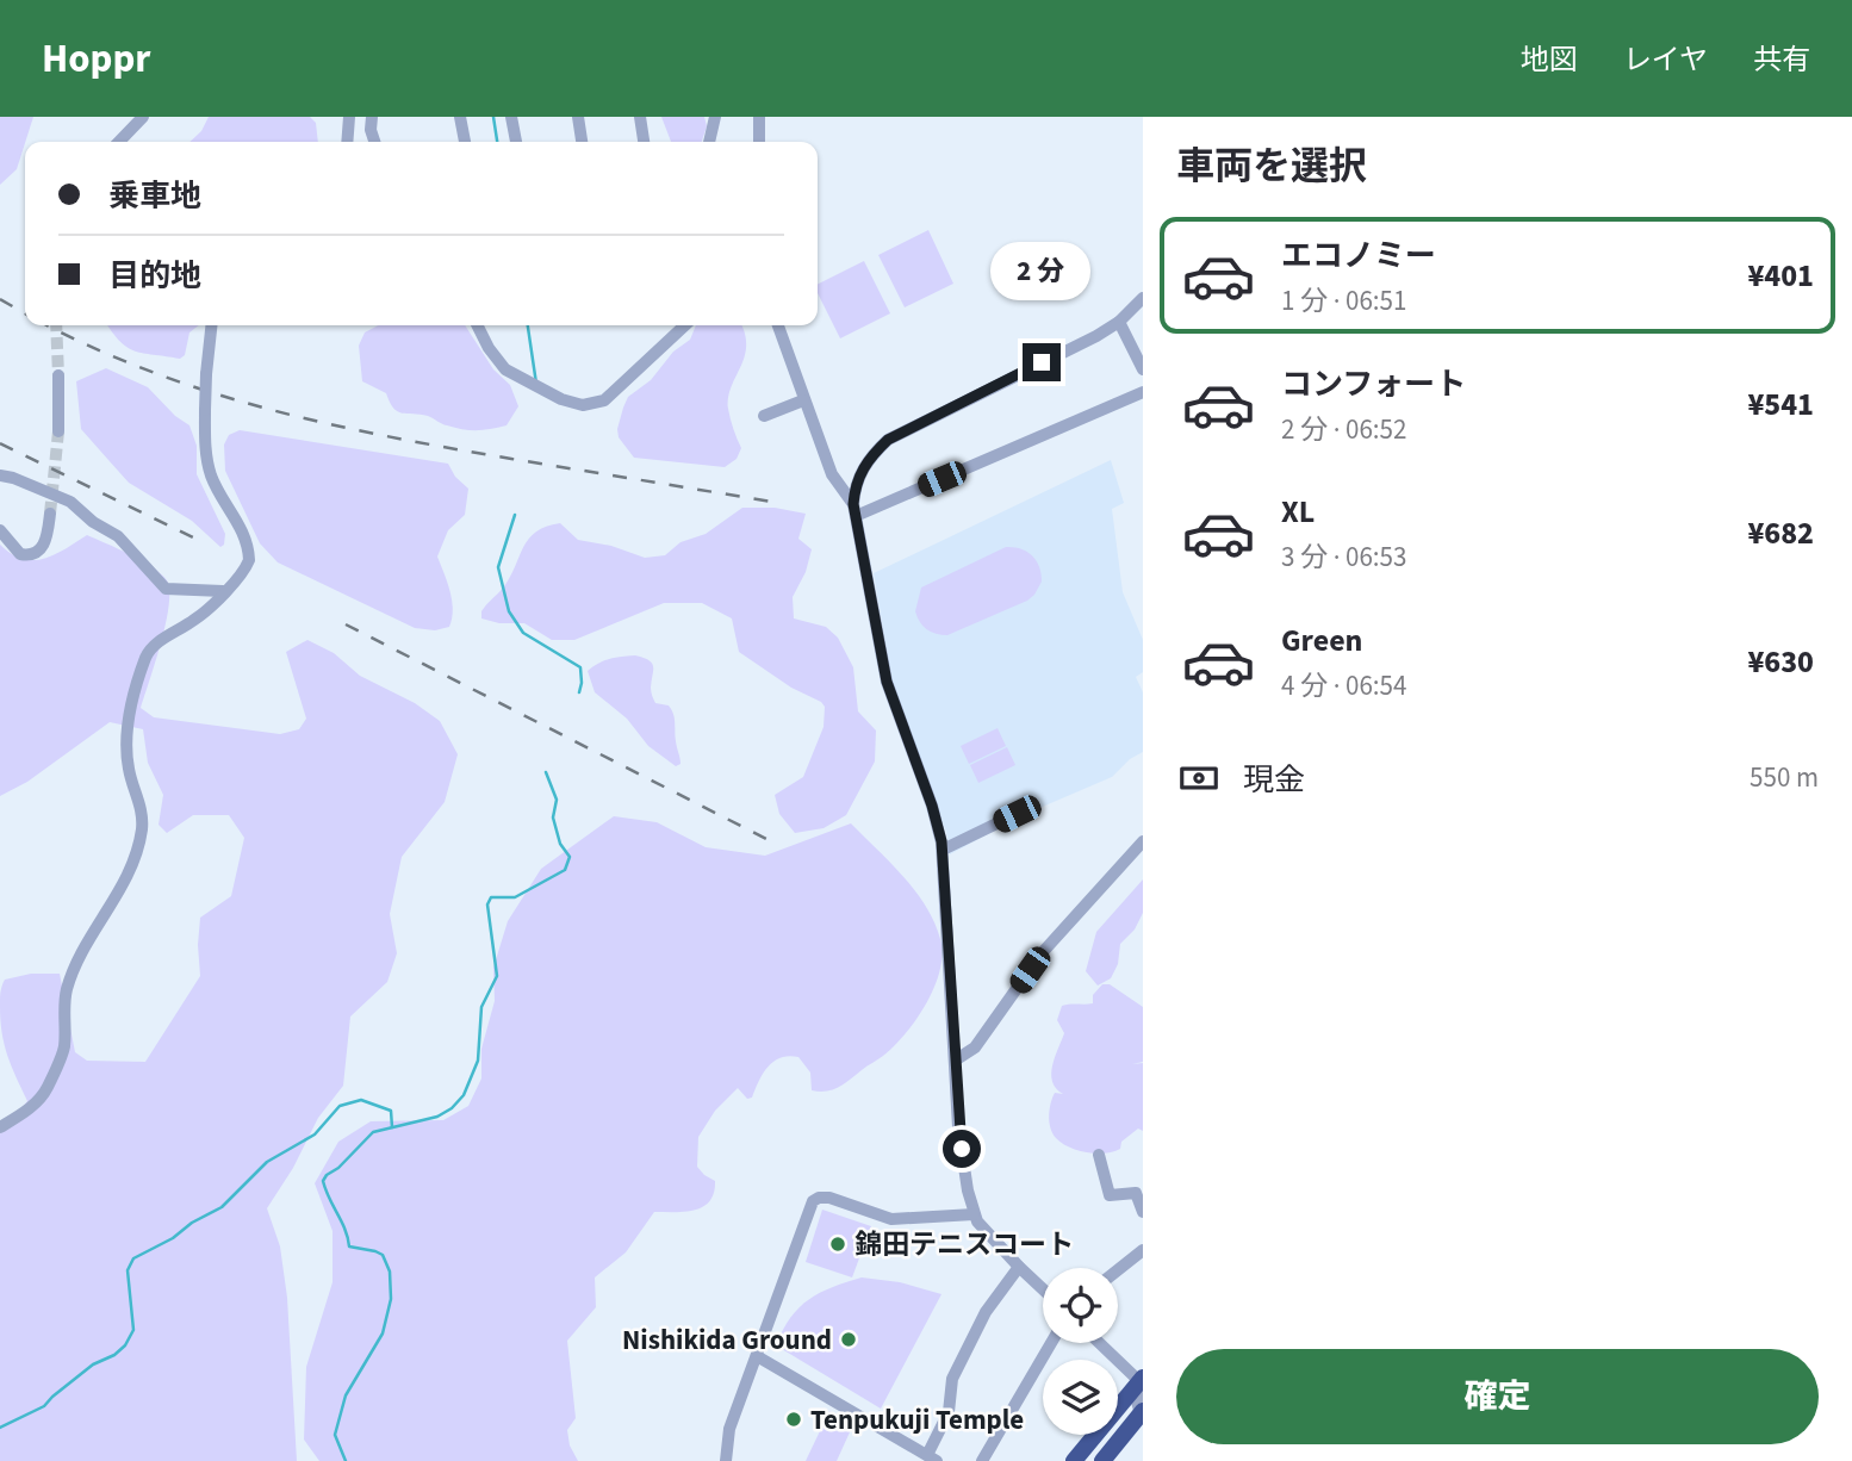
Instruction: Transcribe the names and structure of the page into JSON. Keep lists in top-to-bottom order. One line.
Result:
{"places":["錦田テニスコート","Nishikida Ground","Tenpukuji Temple"],"page":{"header":"Hoppr","nav":["地図","レイヤ","共有"],"heading":"車両を選択","banner":["乗車地","目的地"],"list":[{"name":"エコノミー","note":"1 分 · 06:51","value":"¥401"},{"name":"コンフォート","note":"2 分 · 06:52","value":"¥541"},{"name":"XL","note":"3 分 · 06:53","value":"¥682"},{"name":"Green","note":"4 分 · 06:54","value":"¥630"}],"bubble":"2 分","pay":["現金","550 m"],"buttons":"確定"}}
